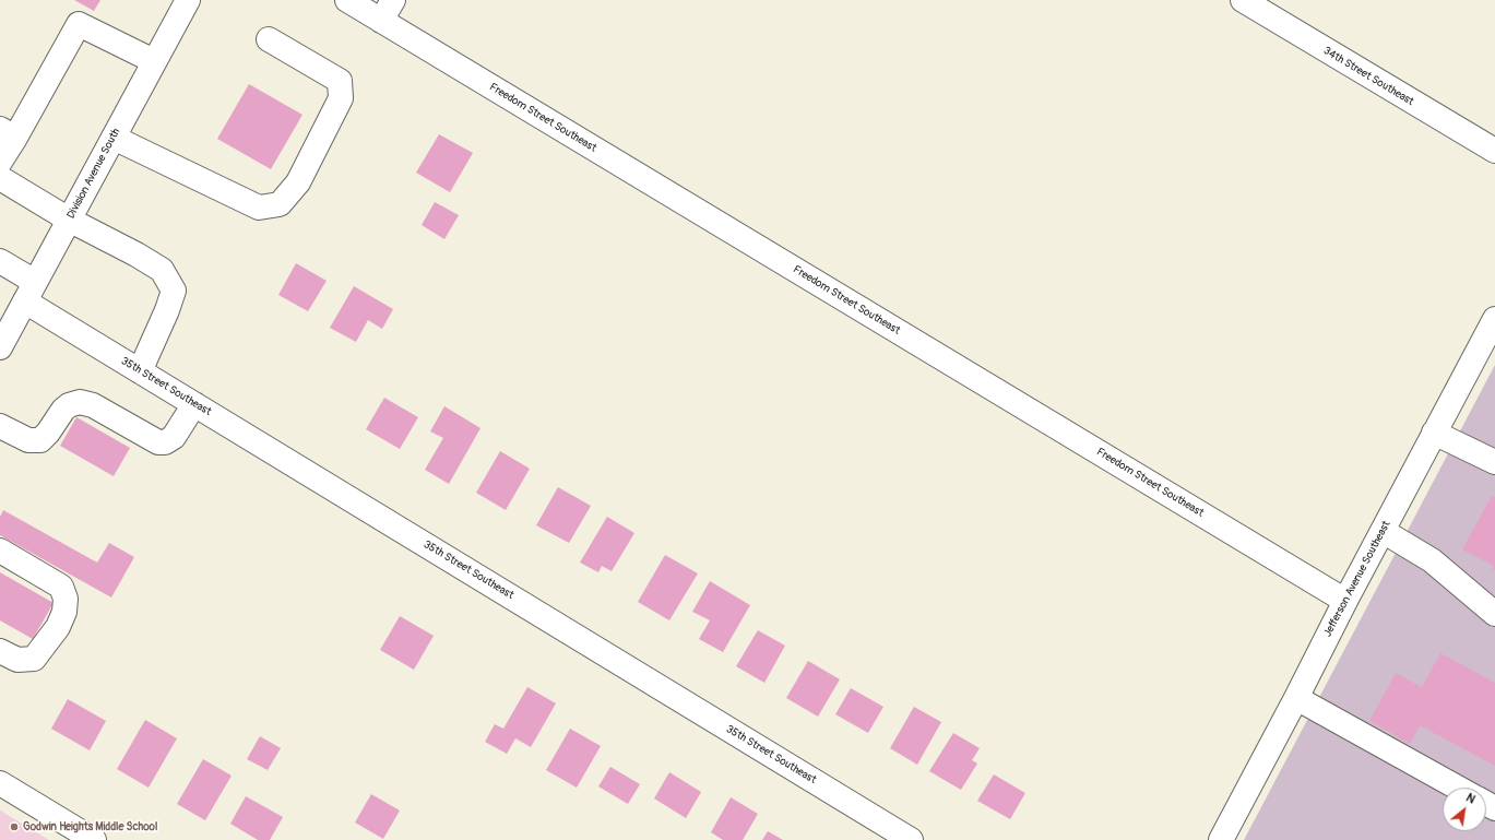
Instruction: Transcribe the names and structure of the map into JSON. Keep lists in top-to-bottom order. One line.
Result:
{"streets":{"street":["34th Street Southeast","Freedom Street Southeast","Division Avenue South","35th Street Southeast","Jefferson Avenue Southeast"]},"crossings":[["Freedom Street Southeast","Jefferson Avenue Southeast"],["Division Avenue South","35th Street Southeast"]],"places":["Godwin Heights Middle School"],"north":"top right"}
